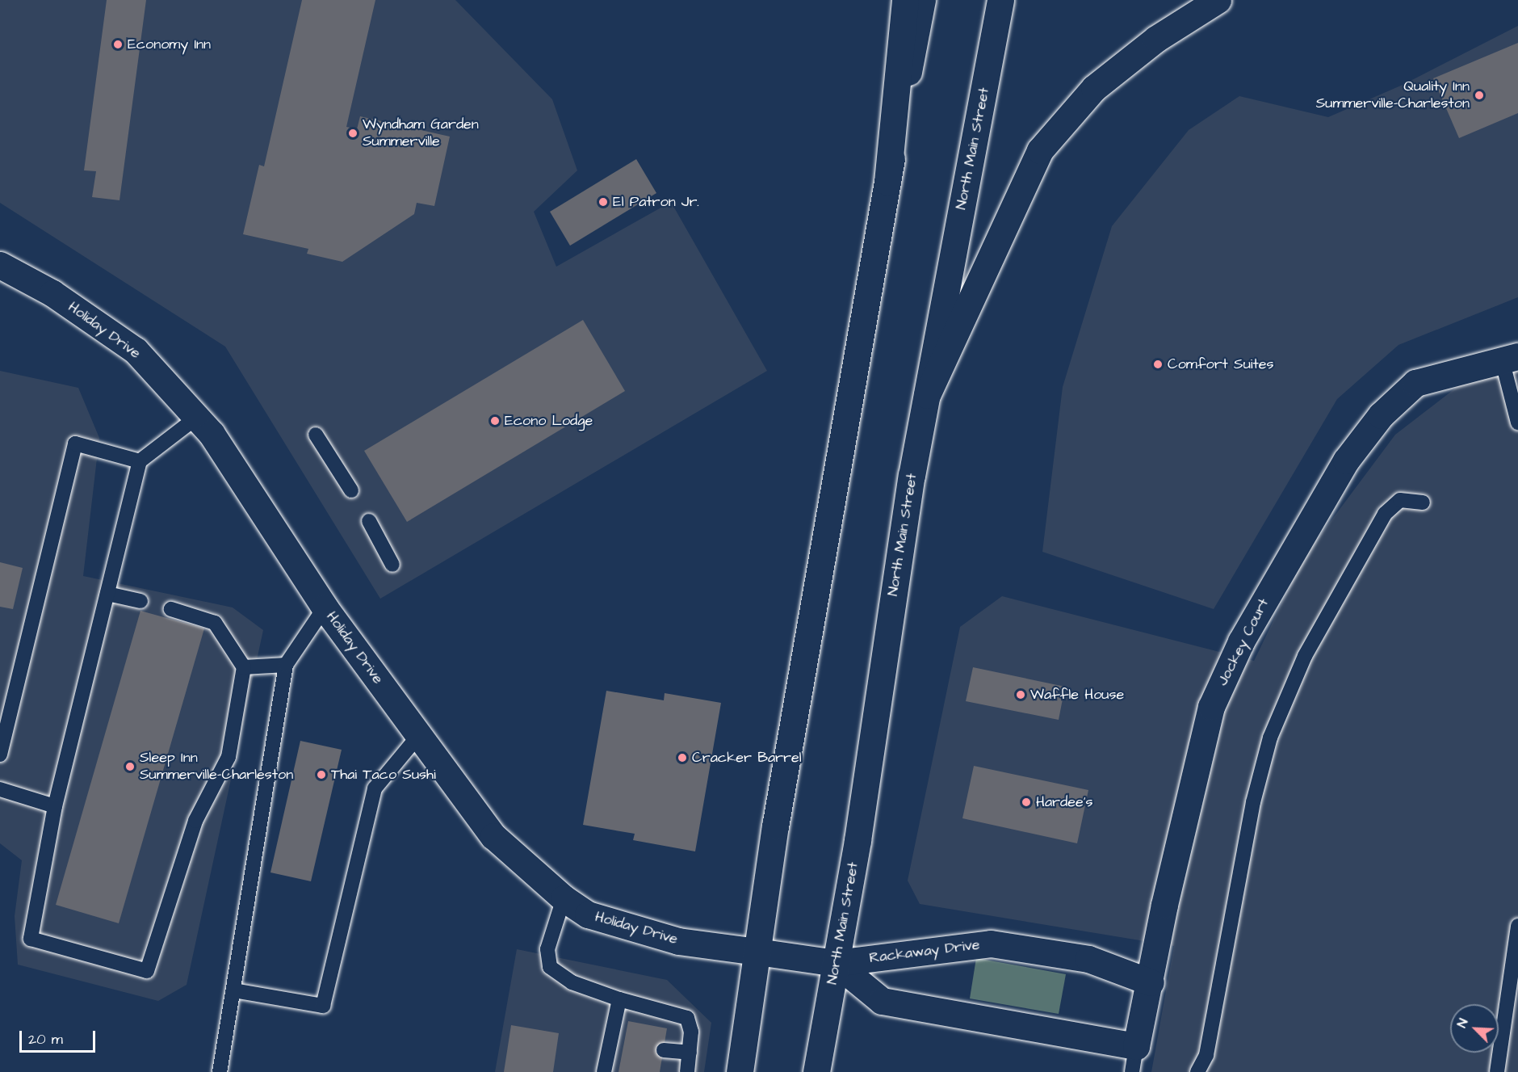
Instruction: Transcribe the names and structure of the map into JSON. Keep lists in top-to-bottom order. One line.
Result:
{"streets":{"main road":["North Main Street","Holiday Drive","Jockey Court","Rackaway Drive"]},"crossings":[["North Main Street","Holiday Drive"],["North Main Street","Rackaway Drive"],["Holiday Drive","Rackaway Drive"],["Jockey Court","Rackaway Drive"]],"places":["Economy Inn","Quality Inn Summerville-Charleston","Wyndham Garden Summerville","El Patron Jr.","Comfort Suites","Econo Lodge","Waffle House","Cracker Barrel","Sleep Inn Summerville-Charleston","Thai Taco Sushi","Hardee's"],"scale_bar":"20 m","north":"top left"}
